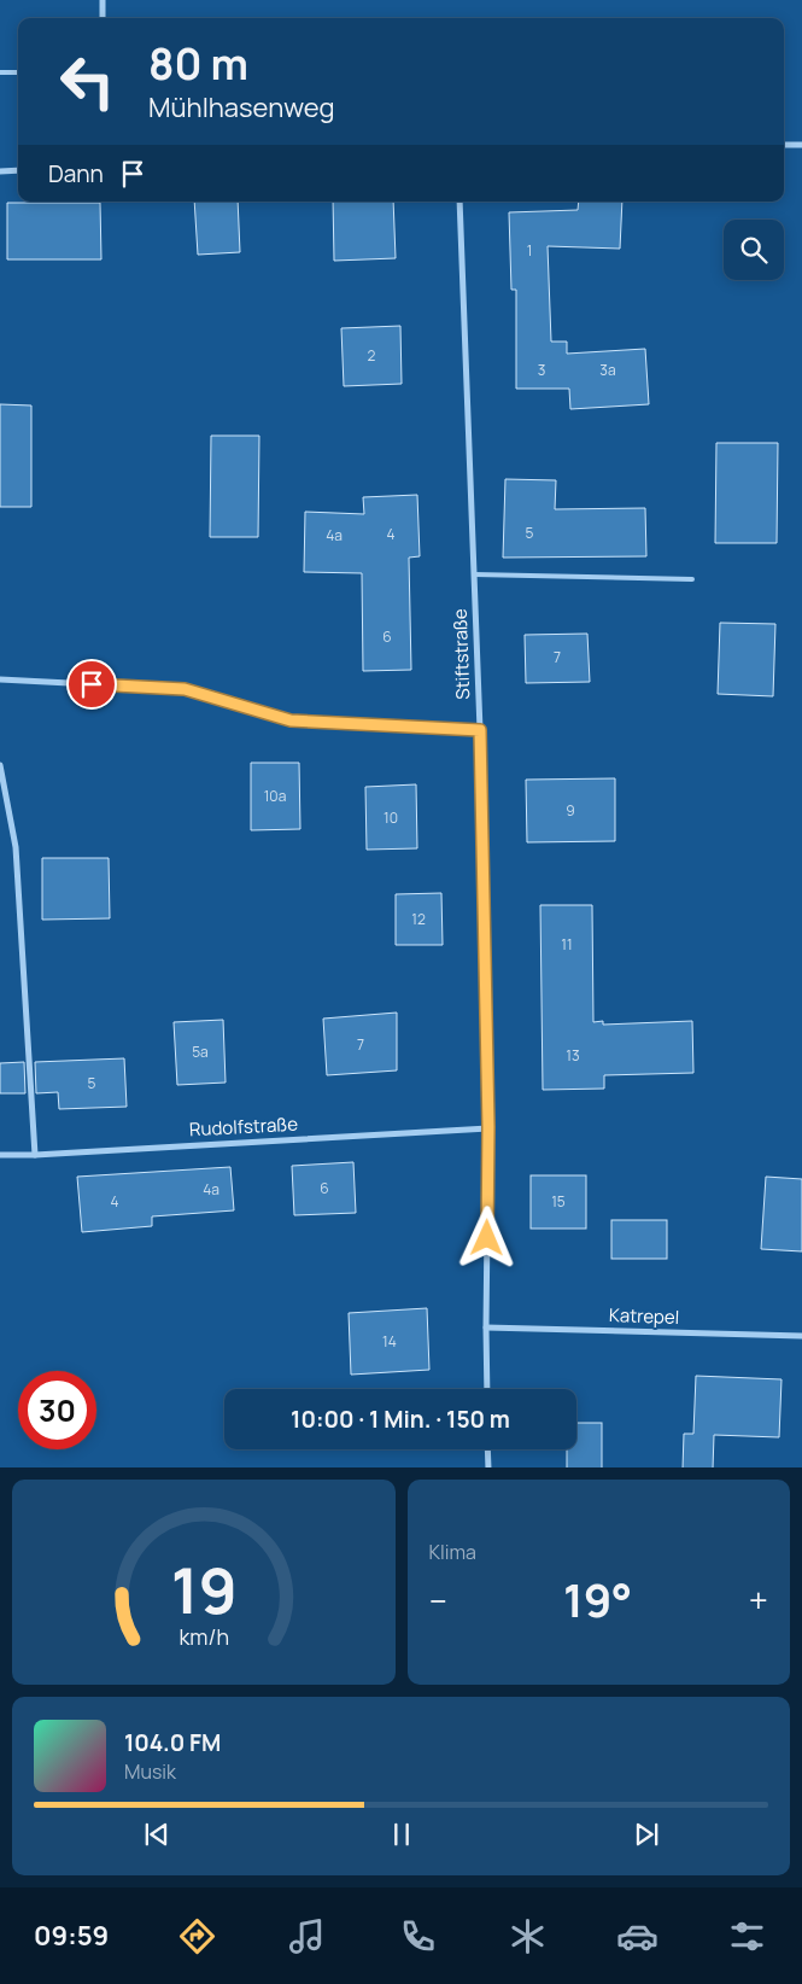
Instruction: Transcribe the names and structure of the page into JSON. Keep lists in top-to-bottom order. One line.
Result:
{"streets":{"street":["Stiftstraße","Rudolfstraße","Katrepel"]},"crossings":[["Stiftstraße","Rudolfstraße"],["Stiftstraße","Katrepel"]],"house_numbers":["1","2","3","3a","5","4","4a","6","7","10a","9","10","12","11","7","5a","13","5","6","4a","4","15","14"],"page":{"turn":["80 m","Mühlhasenweg"],"then":"Dann","limit":"30","trip":"10:00 · 1 Min. · 150 m","tile":"Klima","heat":["−","19°","+"],"song":["104.0 FM","Musik"],"tabs":"09:59","gauge":["19","km/h"]}}
